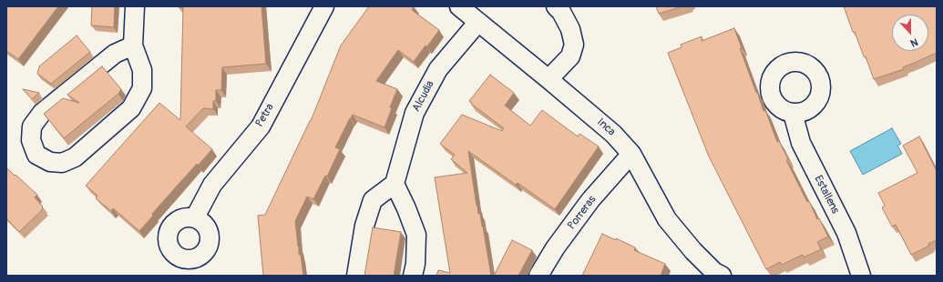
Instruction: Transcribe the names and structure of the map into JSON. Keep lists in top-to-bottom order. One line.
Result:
{"streets":{"street":["Alcudia","Petra","Inca","Estallens","Porreras"]},"crossings":[["Alcudia","Inca"],["Inca","Porreras"]],"north":"bottom"}
